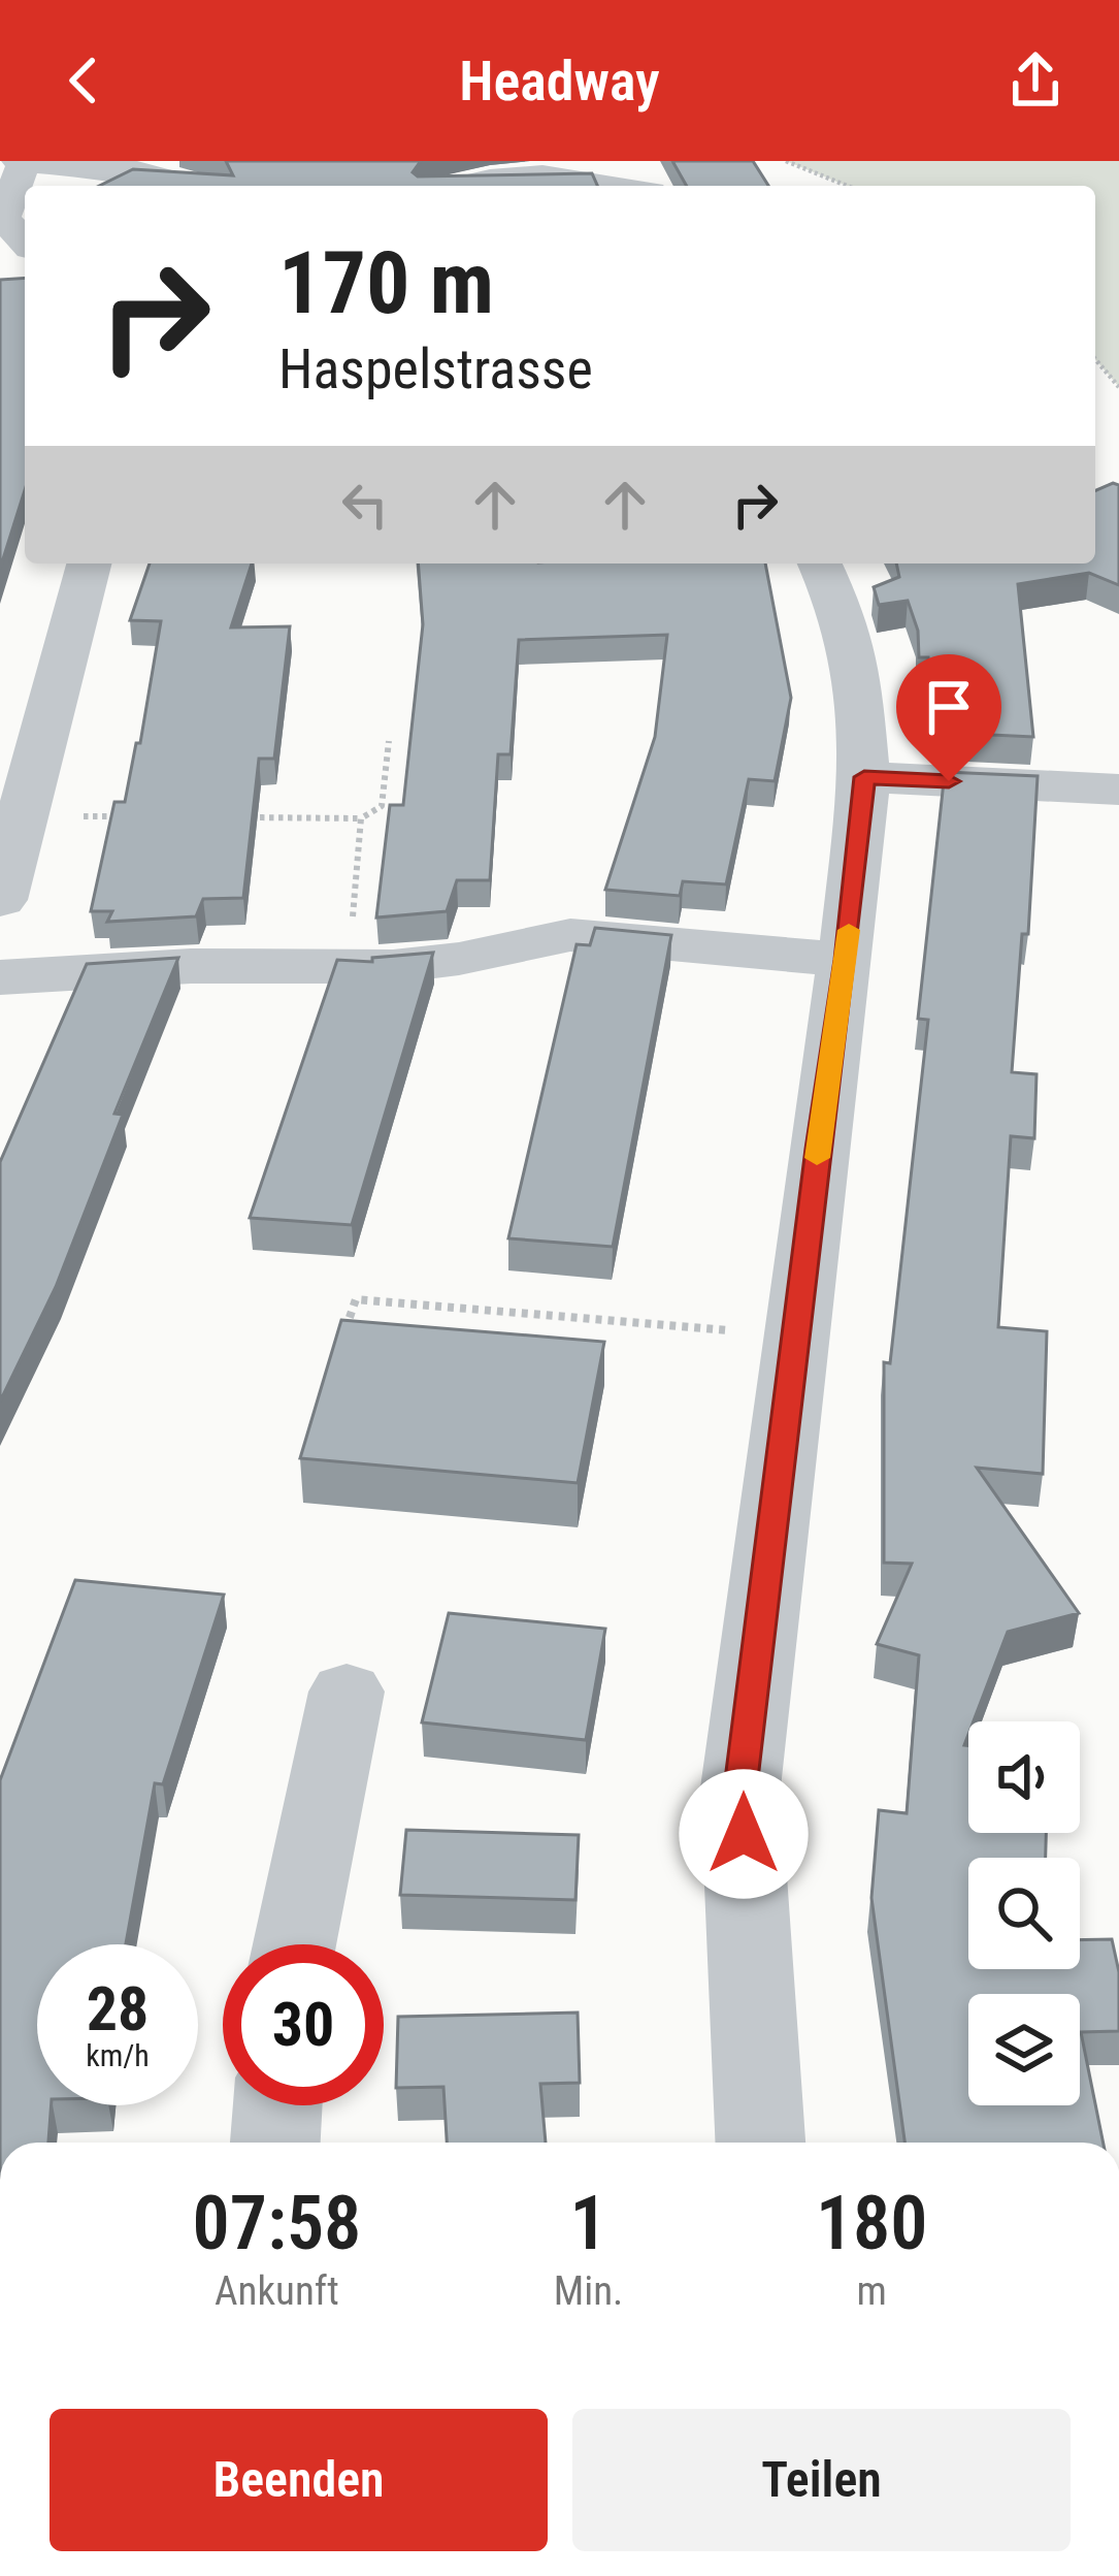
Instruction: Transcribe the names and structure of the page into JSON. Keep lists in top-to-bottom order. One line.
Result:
{"page":{"header":"Headway","turn":["170 m","Haspelstrasse"],"speed":"28 km/h","limit":"30","eta":["07:58","Ankunft","1","Min.","180","m"],"buttons":["Beenden","Teilen"]}}
